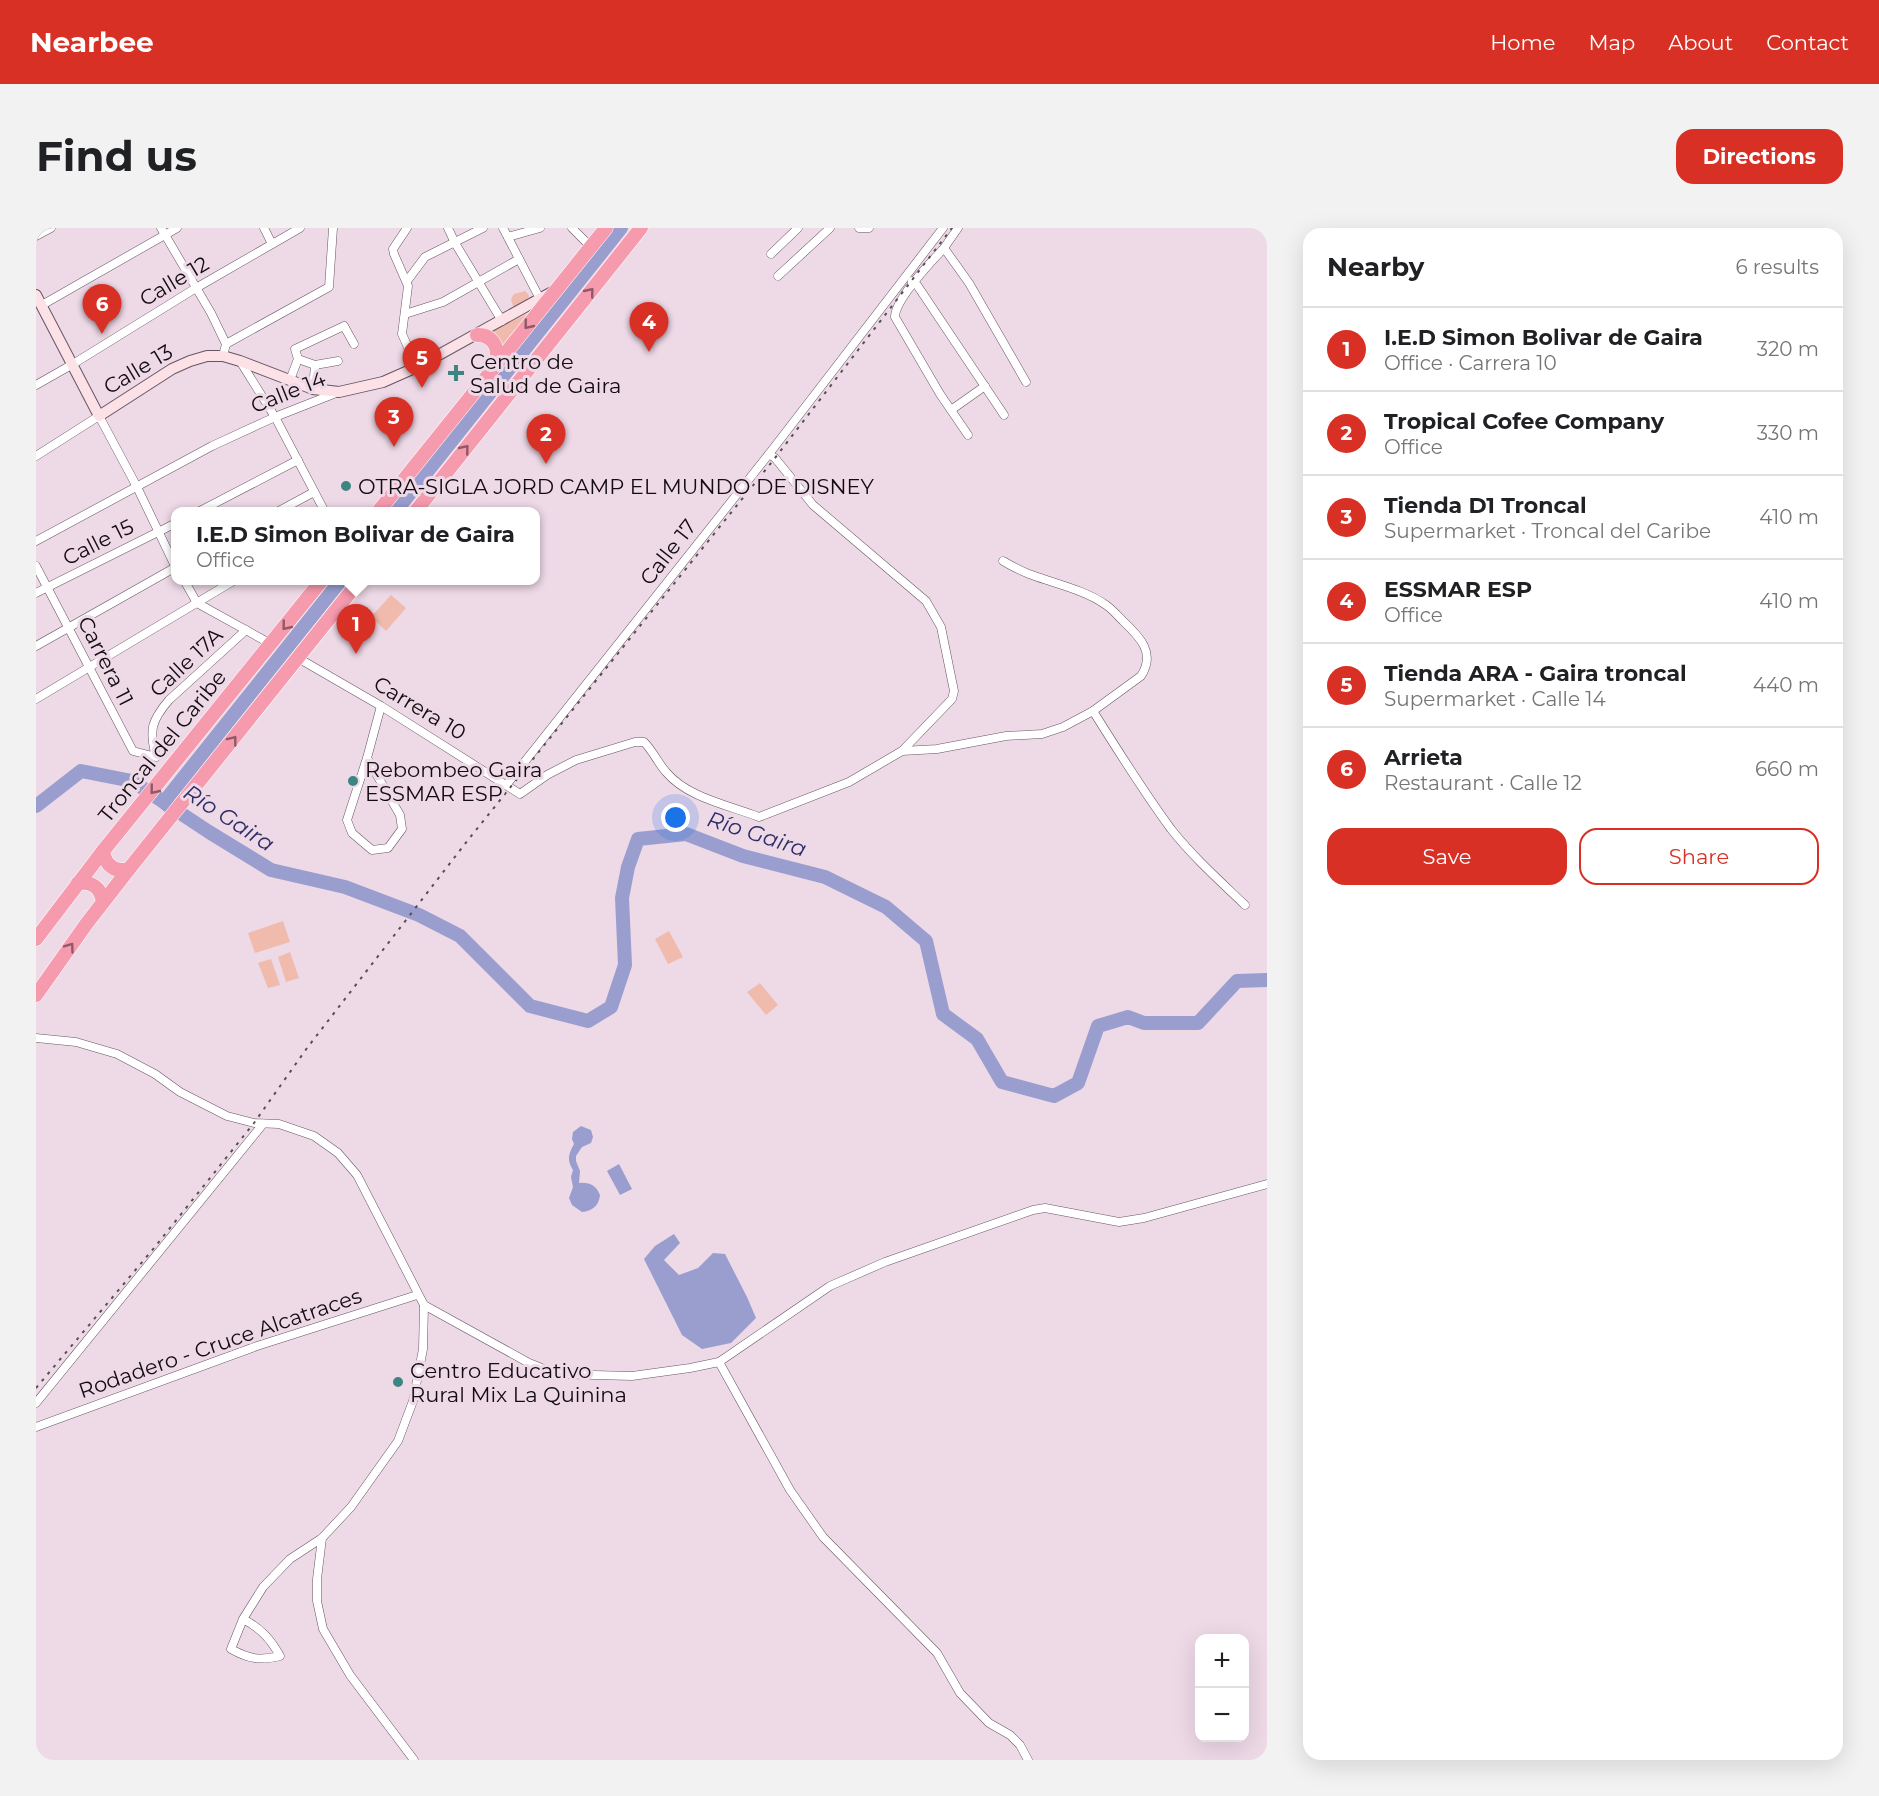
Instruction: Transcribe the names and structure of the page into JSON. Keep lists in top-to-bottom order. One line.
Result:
{"streets":{"highway":["Troncal del Caribe"],"main road":["Calle 13","Calle 14"],"street":["Calle 12","Calle 15","Calle 17","Carrera 11","Calle 17A","Carrera 10","Rodadero - Cruce Alcatraces"]},"crossings":[["Calle 13","Calle 14"],["Calle 15","Carrera 11"],["Calle 17","Carrera 10"],["Carrera 11","Calle 17A"]],"water":["Río Gaira"],"places":{"health":["Centro de Salud de Gaira"],"other":["OTRA-SIGLA JORD CAMP EL MUNDO DE DISNEY","Rebombeo Gaira ESSMAR ESP","Centro Educativo Rural Mix La Quinina"]},"page":{"header":"Nearbee","nav":["Home","Map","About","Contact"],"buttons":["Directions",["Save","Share"]],"title":"Find us","heading":["Nearby","6 results"],"pins":["6","4","5","3","2","1"],"list":[{"mark":"1","name":"I.E.D Simon Bolivar de Gaira","note":"Office · Carrera 10","value":"320 m"},{"mark":"2","name":"Tropical Cofee Company","note":"Office","value":"330 m"},{"mark":"3","name":"Tienda D1 Troncal","note":"Supermarket · Troncal del Caribe","value":"410 m"},{"mark":"4","name":"ESSMAR ESP","note":"Office","value":"410 m"},{"mark":"5","name":"Tienda ARA - Gaira troncal","note":"Supermarket · Calle 14","value":"440 m"},{"mark":"6","name":"Arrieta","note":"Restaurant · Calle 12","value":"660 m"}],"popup":["I.E.D Simon Bolivar de Gaira","Office"],"map_buttons":["+","−"]}}
